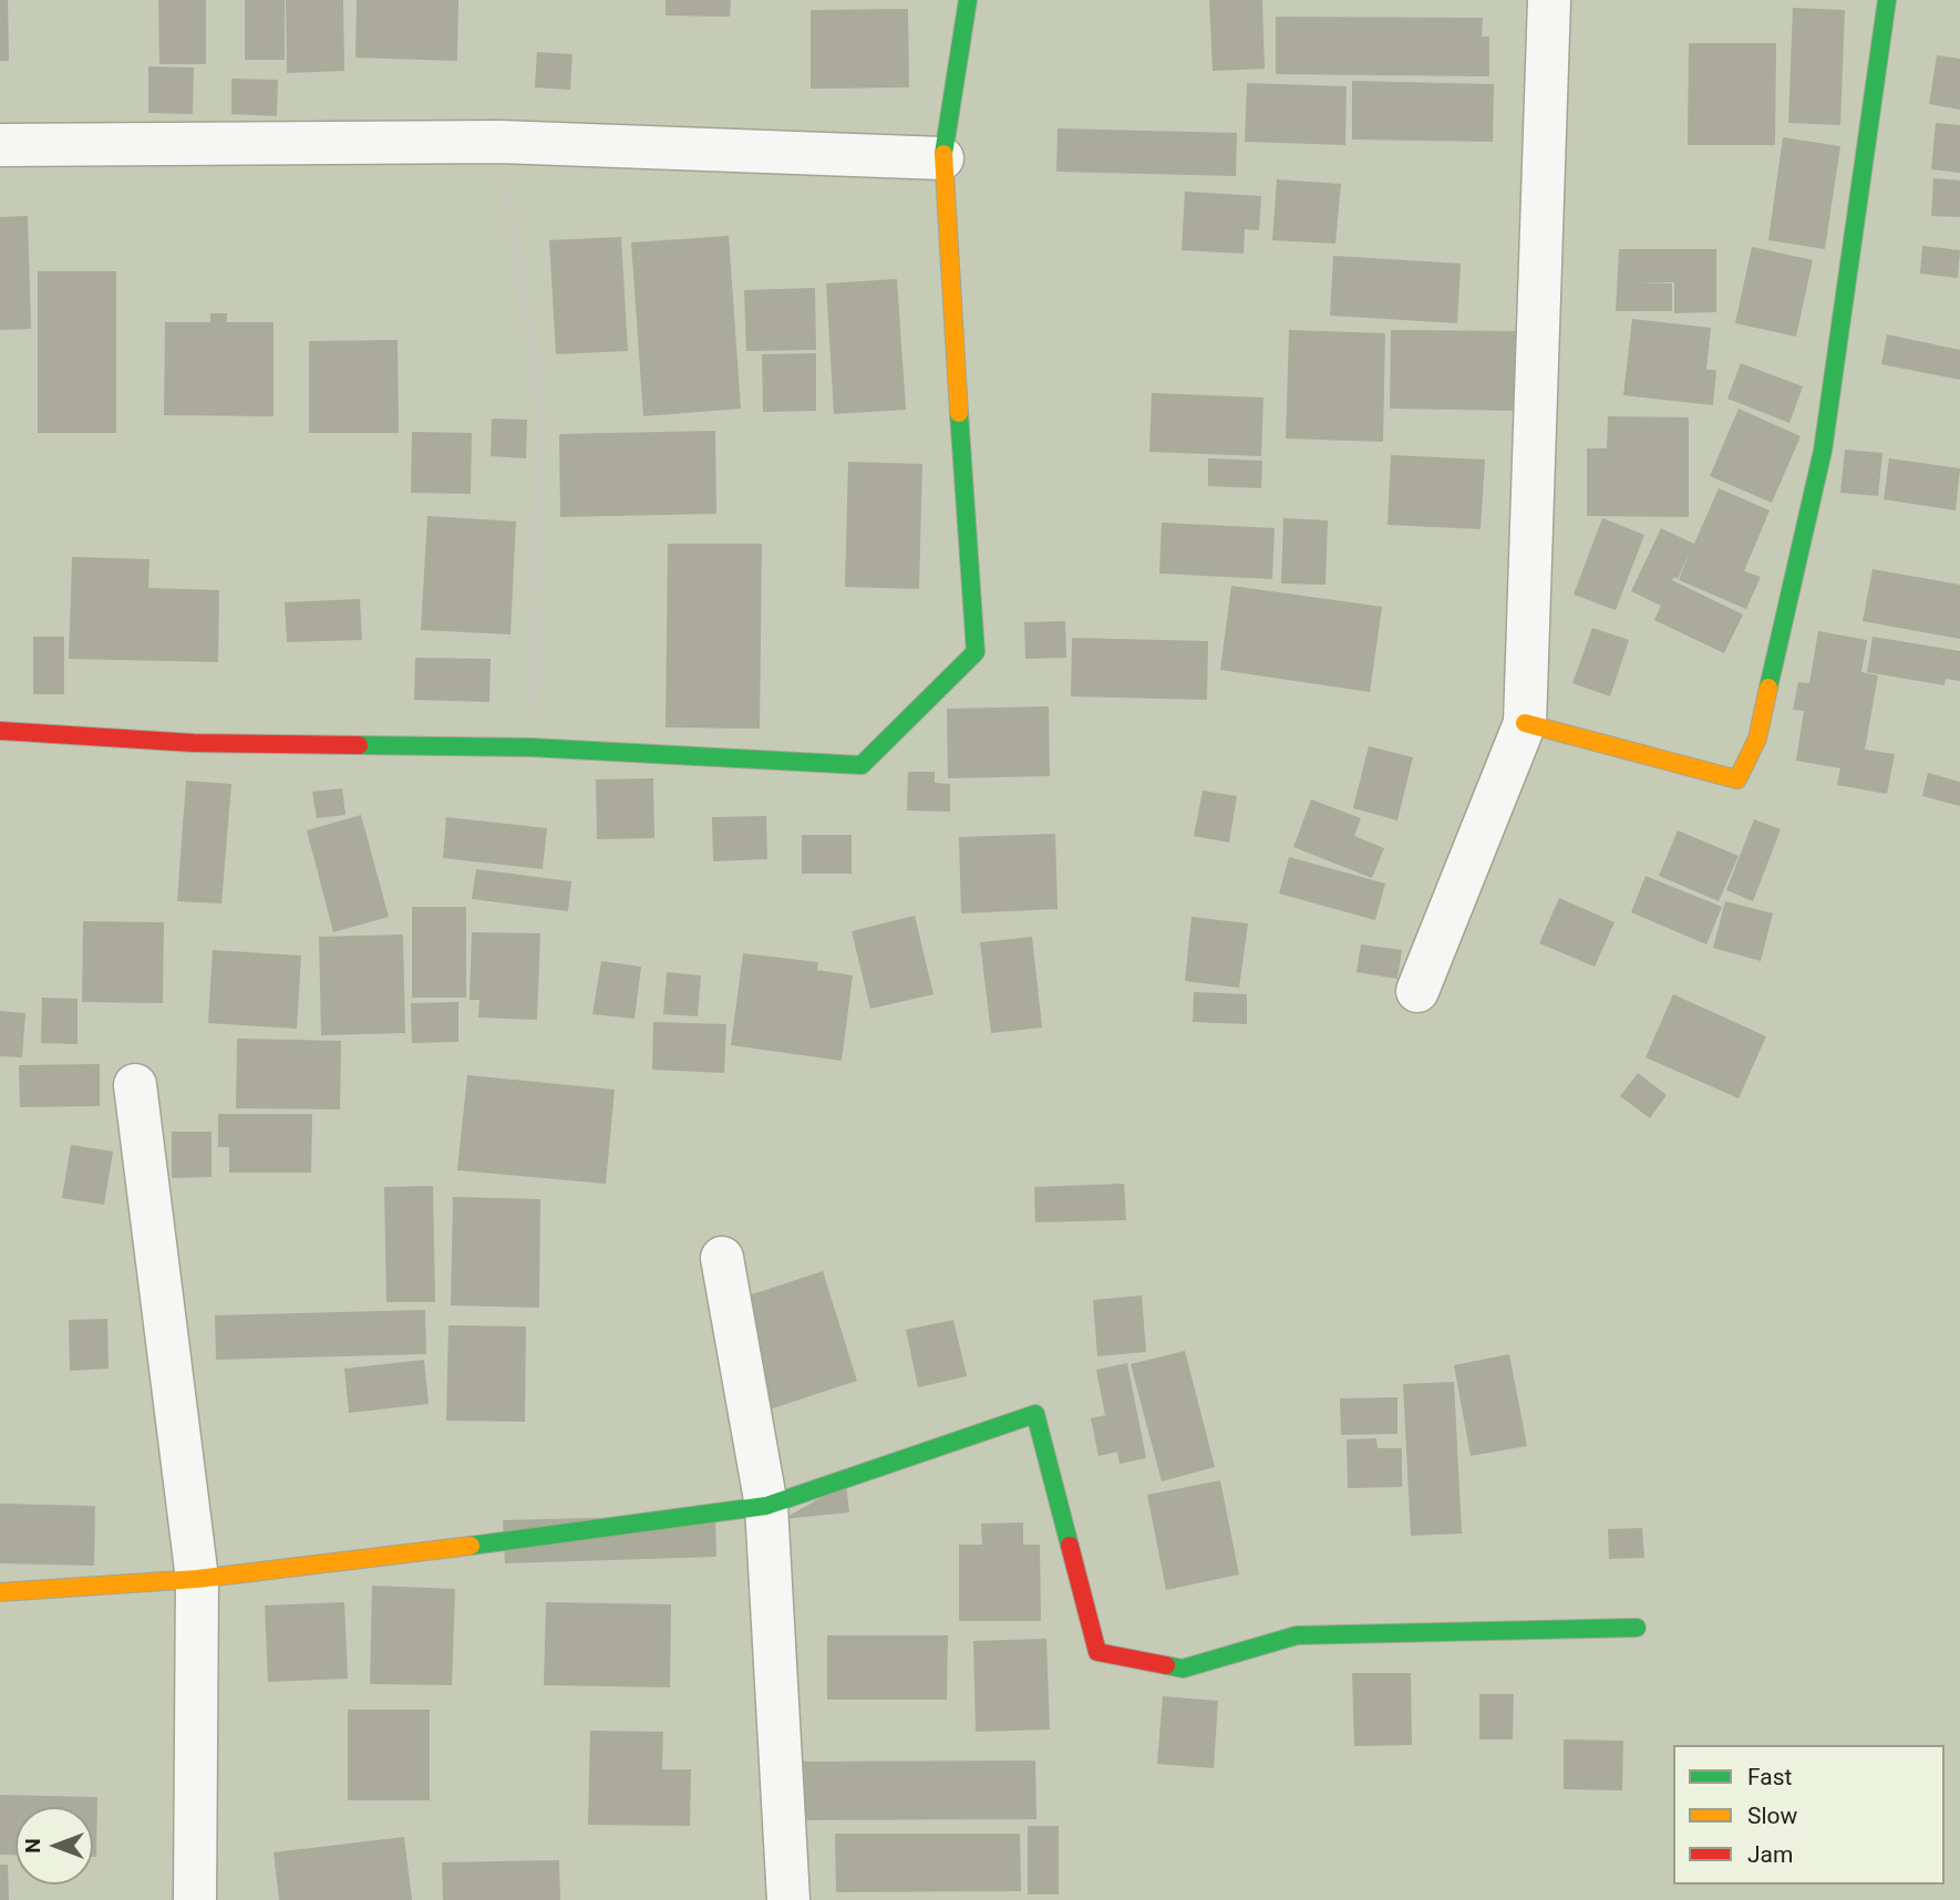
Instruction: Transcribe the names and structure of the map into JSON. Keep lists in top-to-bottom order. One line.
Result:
{"legend":["Fast","Slow","Jam"],"north":"left"}
